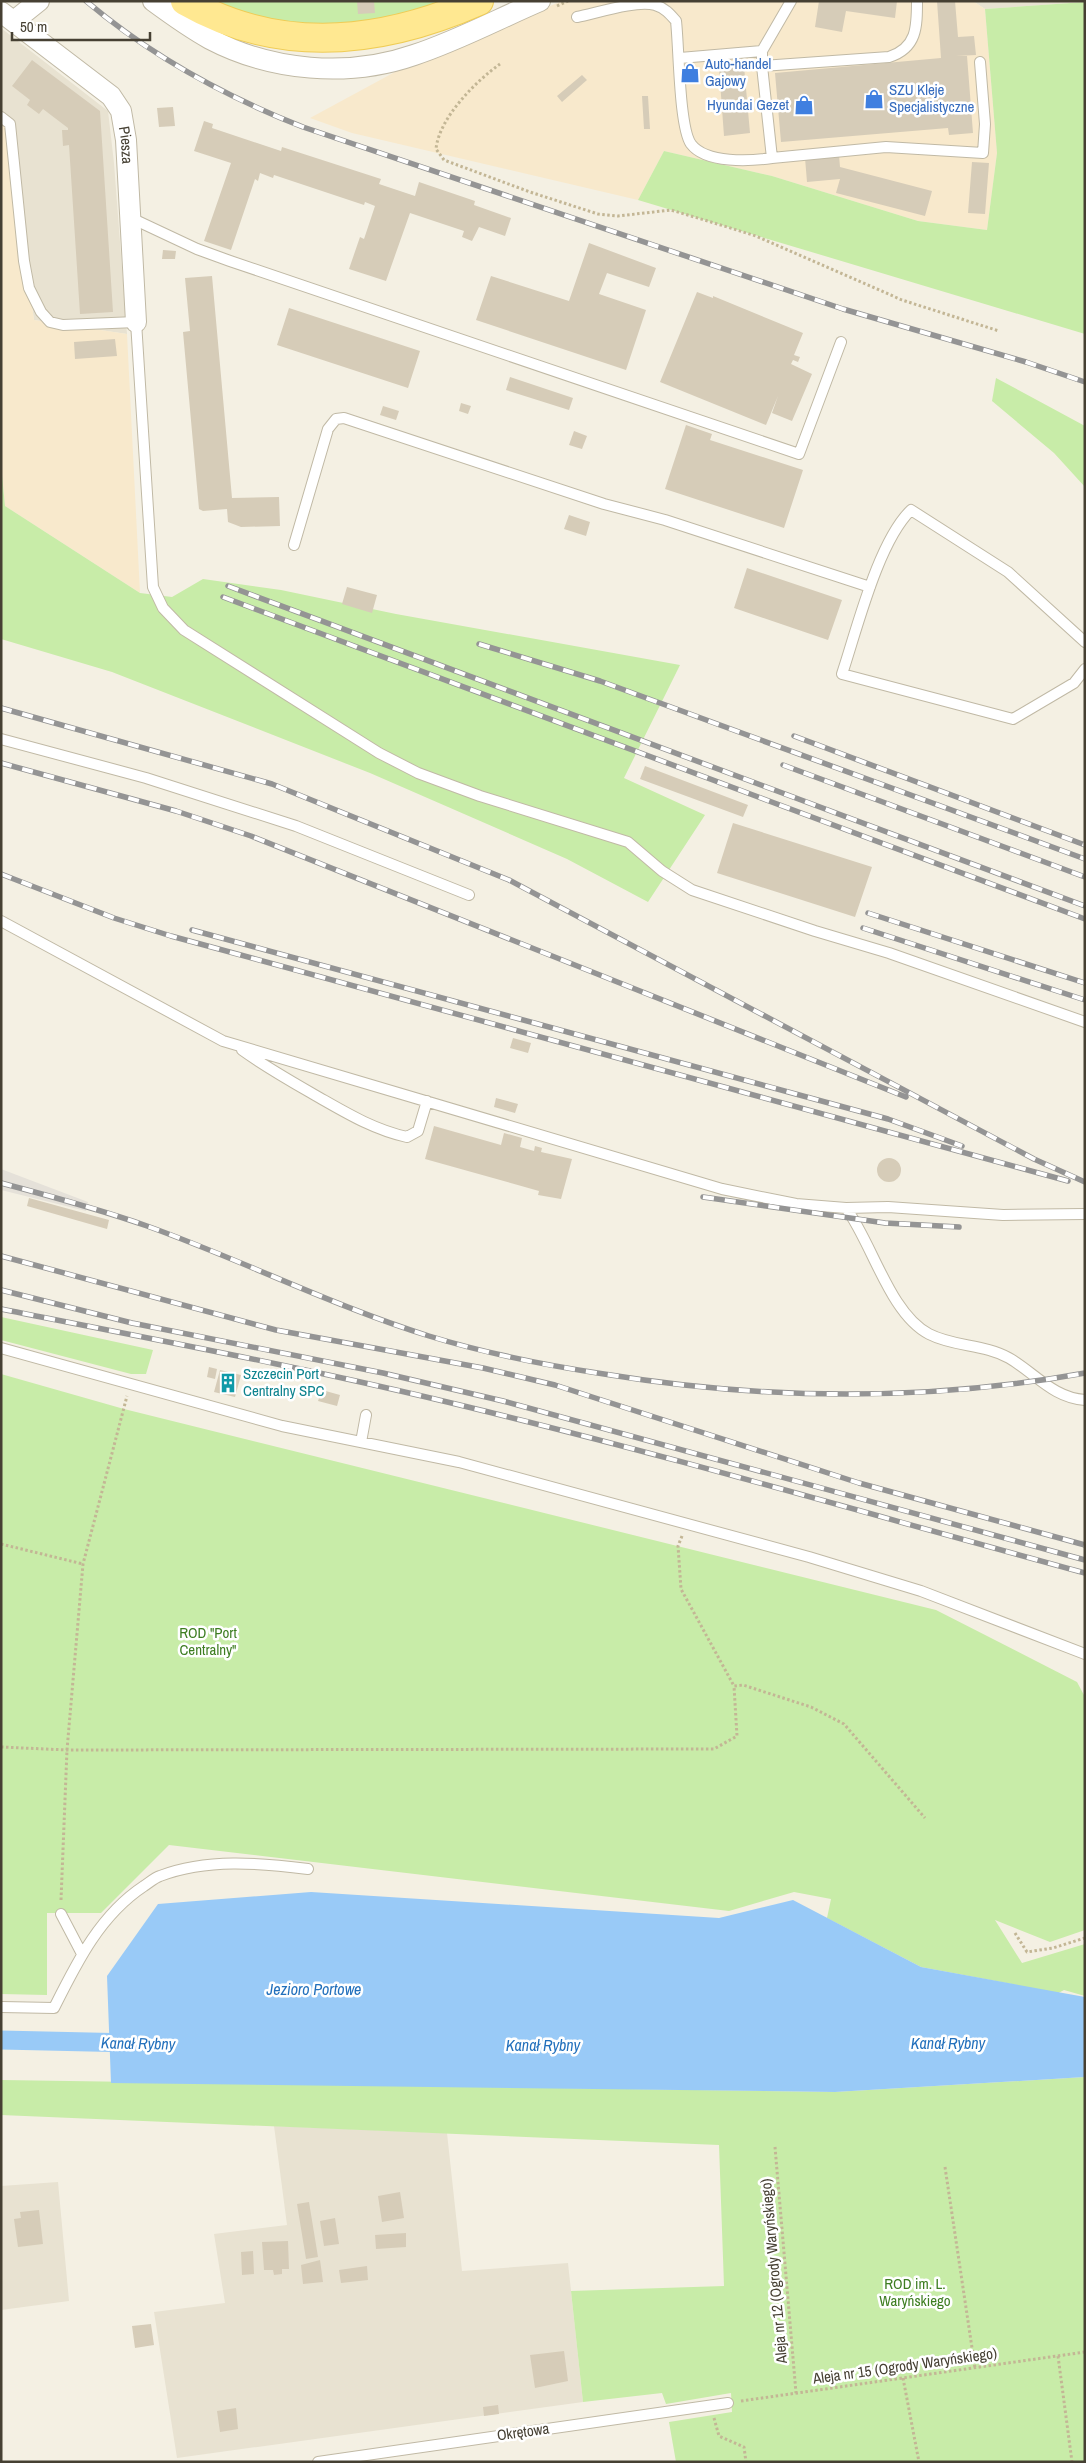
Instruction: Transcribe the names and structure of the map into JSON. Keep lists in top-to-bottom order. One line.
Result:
{"streets":{"street":["Piesza"],"lane":["Okrętowa"],"path":["Aleja nr 12 (Ogrody Waryńskiego)","Aleja nr 15 (Ogrody Waryńskiego)"]},"crossings":[["Aleja nr 12 (Ogrody Waryńskiego)","Aleja nr 15 (Ogrody Waryńskiego)"],["Aleja nr 15 (Ogrody Waryńskiego)","Okrętowa"]],"water":["Jezioro Portowe","Kanał Rybny"],"parks":["ROD \"Port Centralny\"","ROD im. L. Waryńskiego"],"places":{"shop":["Auto-handel Gajowy","SZU Kleje Specjalistyczne","Hyundai Gezet"],"building":["Szczecin Port Centralny SPC"]},"scale_bar":"50 m"}
